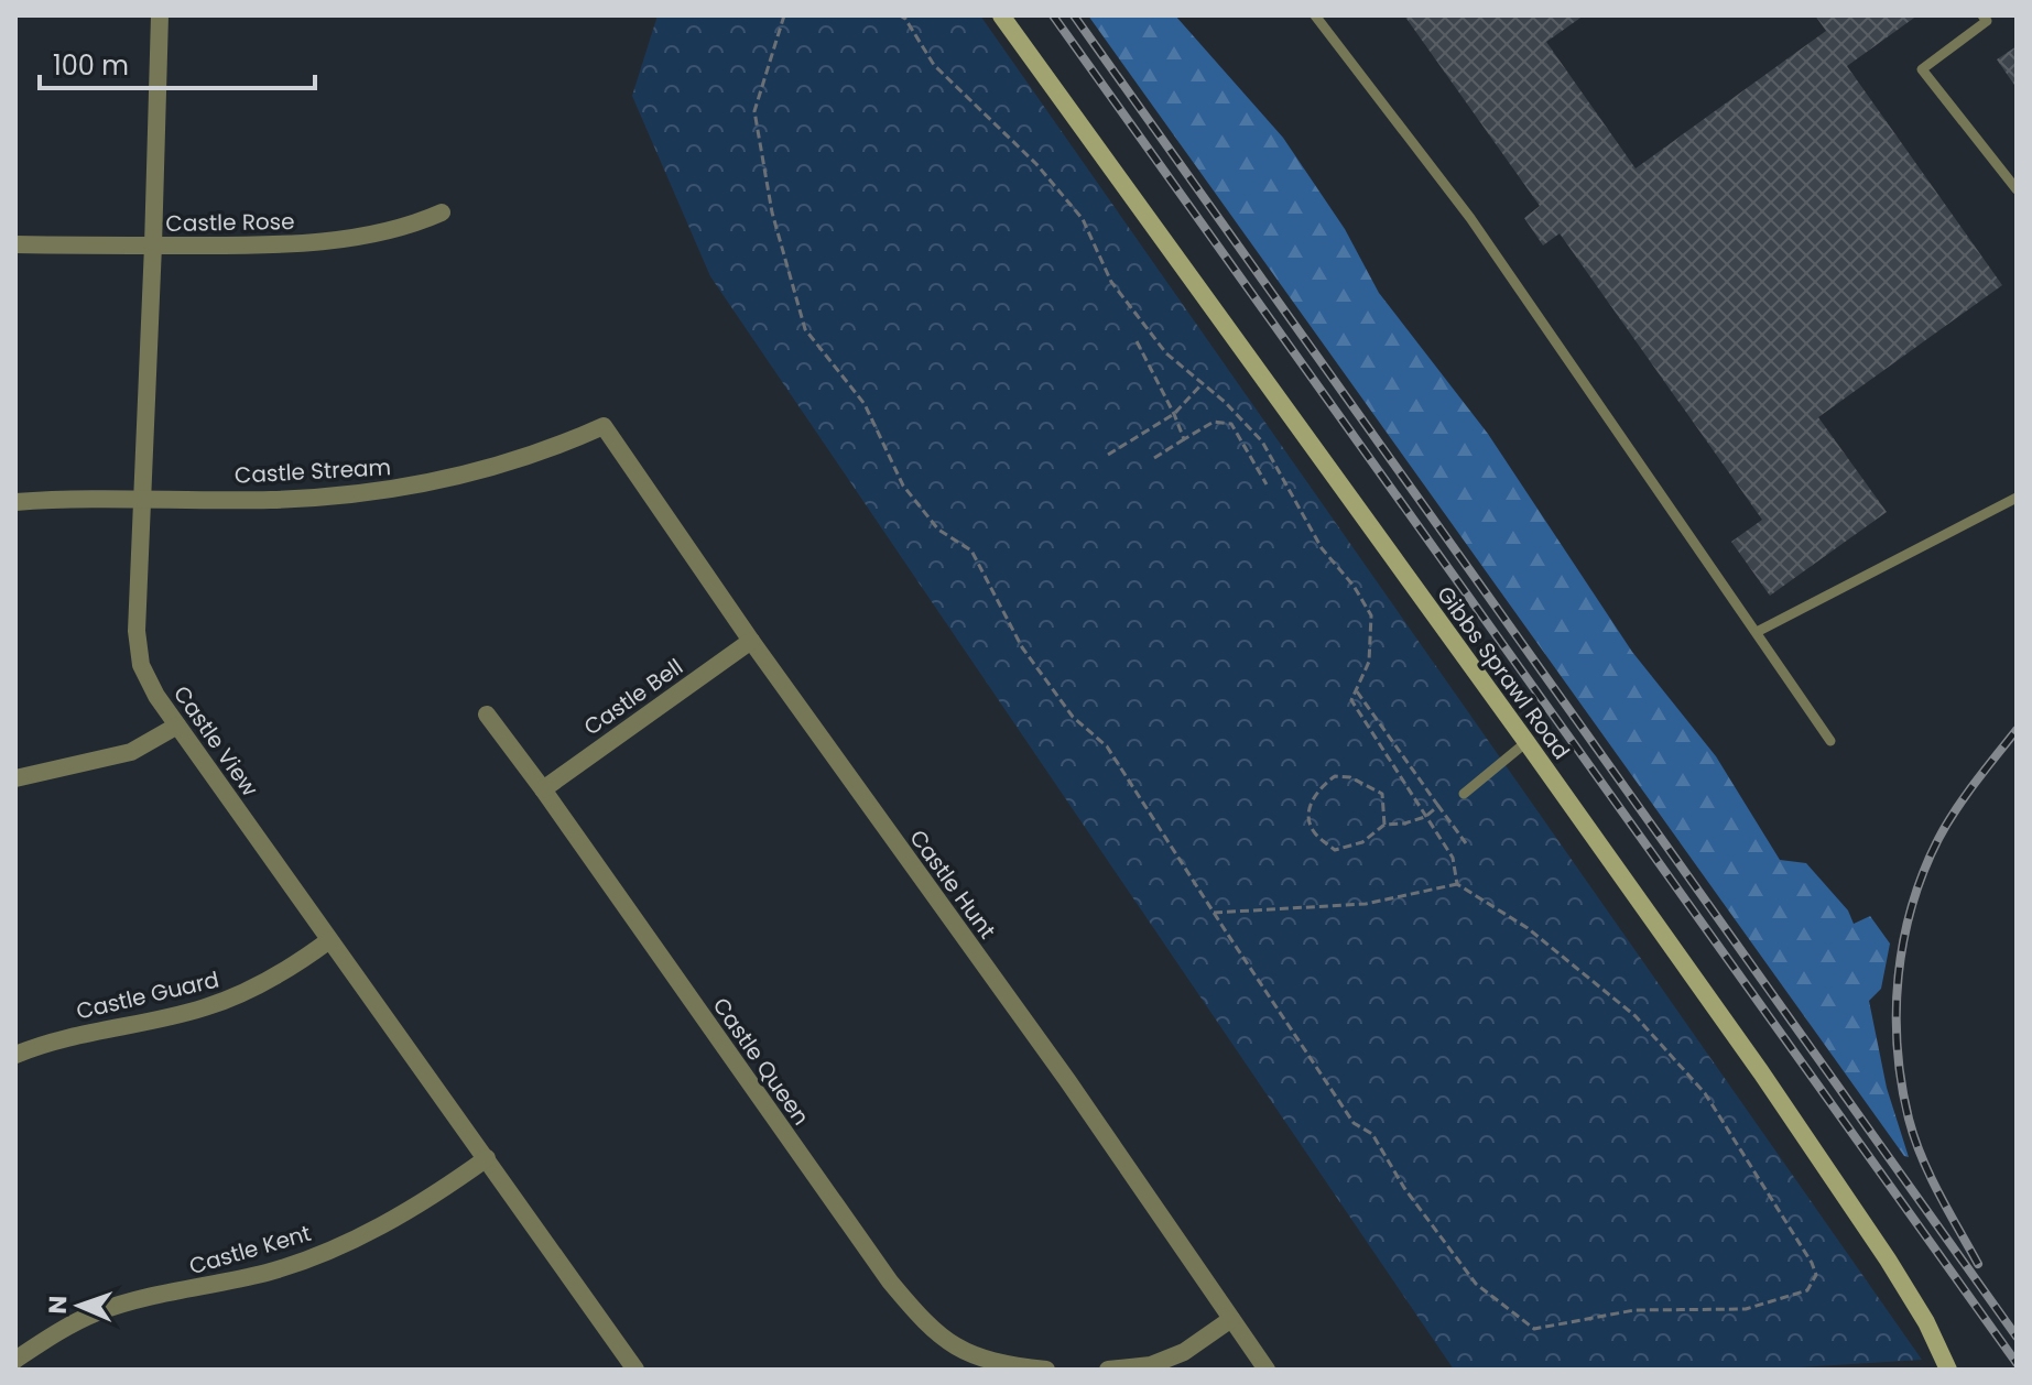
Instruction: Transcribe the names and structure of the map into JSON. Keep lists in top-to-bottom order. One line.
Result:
{"streets":{"main road":["Gibbs Sprawl Road"],"street":["Castle Rose","Castle Stream","Castle Bell","Castle View","Castle Hunt","Castle Guard","Castle Queen","Castle Kent"]},"crossings":[["Castle Rose","Castle View"],["Castle Stream","Castle View"],["Castle Stream","Castle Hunt"],["Castle Bell","Castle Hunt"],["Castle Bell","Castle Queen"],["Castle View","Castle Guard"],["Castle View","Castle Kent"]],"scale_bar":"100 m","north":"left"}
